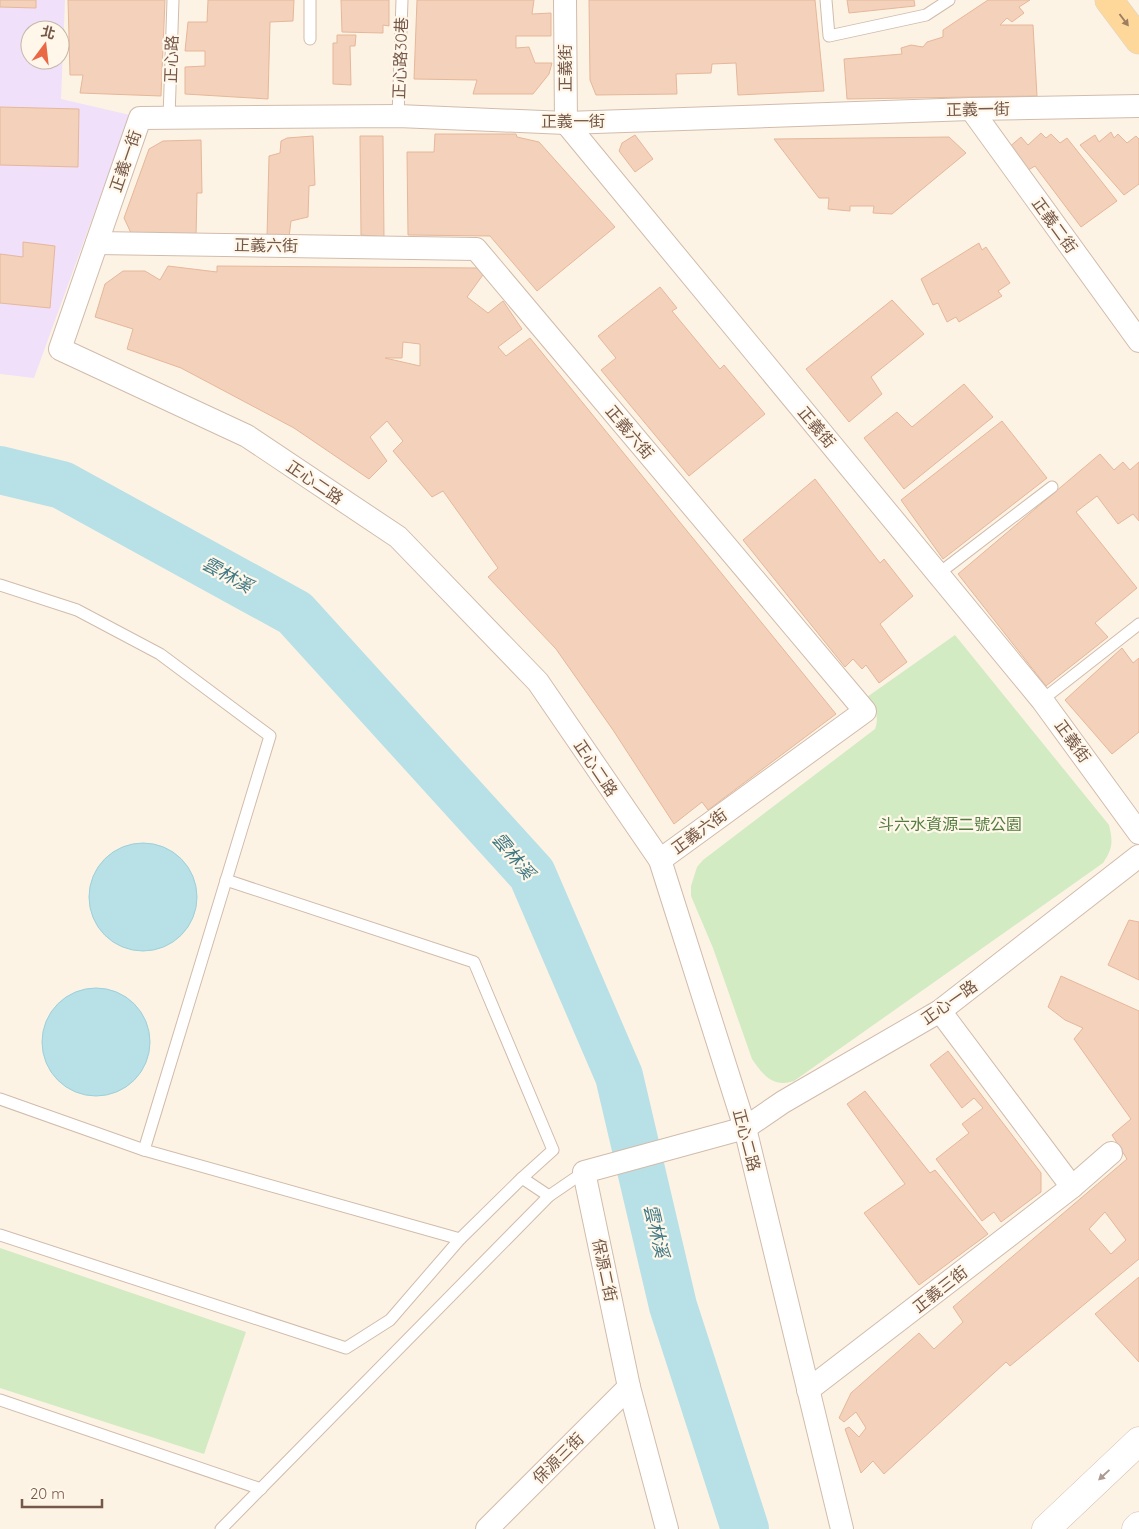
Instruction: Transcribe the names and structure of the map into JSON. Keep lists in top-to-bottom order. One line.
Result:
{"streets":{"street":["正義街","正義一街","正義二街","正義六街","正心二路","正心一路","保源二街","正義三街","保源三街"],"lane":["正心路30巷","正心路"]},"crossings":[["正心路30巷","正義一街"],["正心路","正義一街"],["正義街","正義一街"],["正義一街","正義二街"],["正義一街","正義六街"],["正義一街","正心二路"],["正義六街","正心二路"],["正心二路","正心一路"],["正心二路","正義三街"],["保源二街","保源三街"]],"water":["雲林溪"],"parks":["斗六水資源二號公園"],"scale_bar":"20 m","north":"top"}
